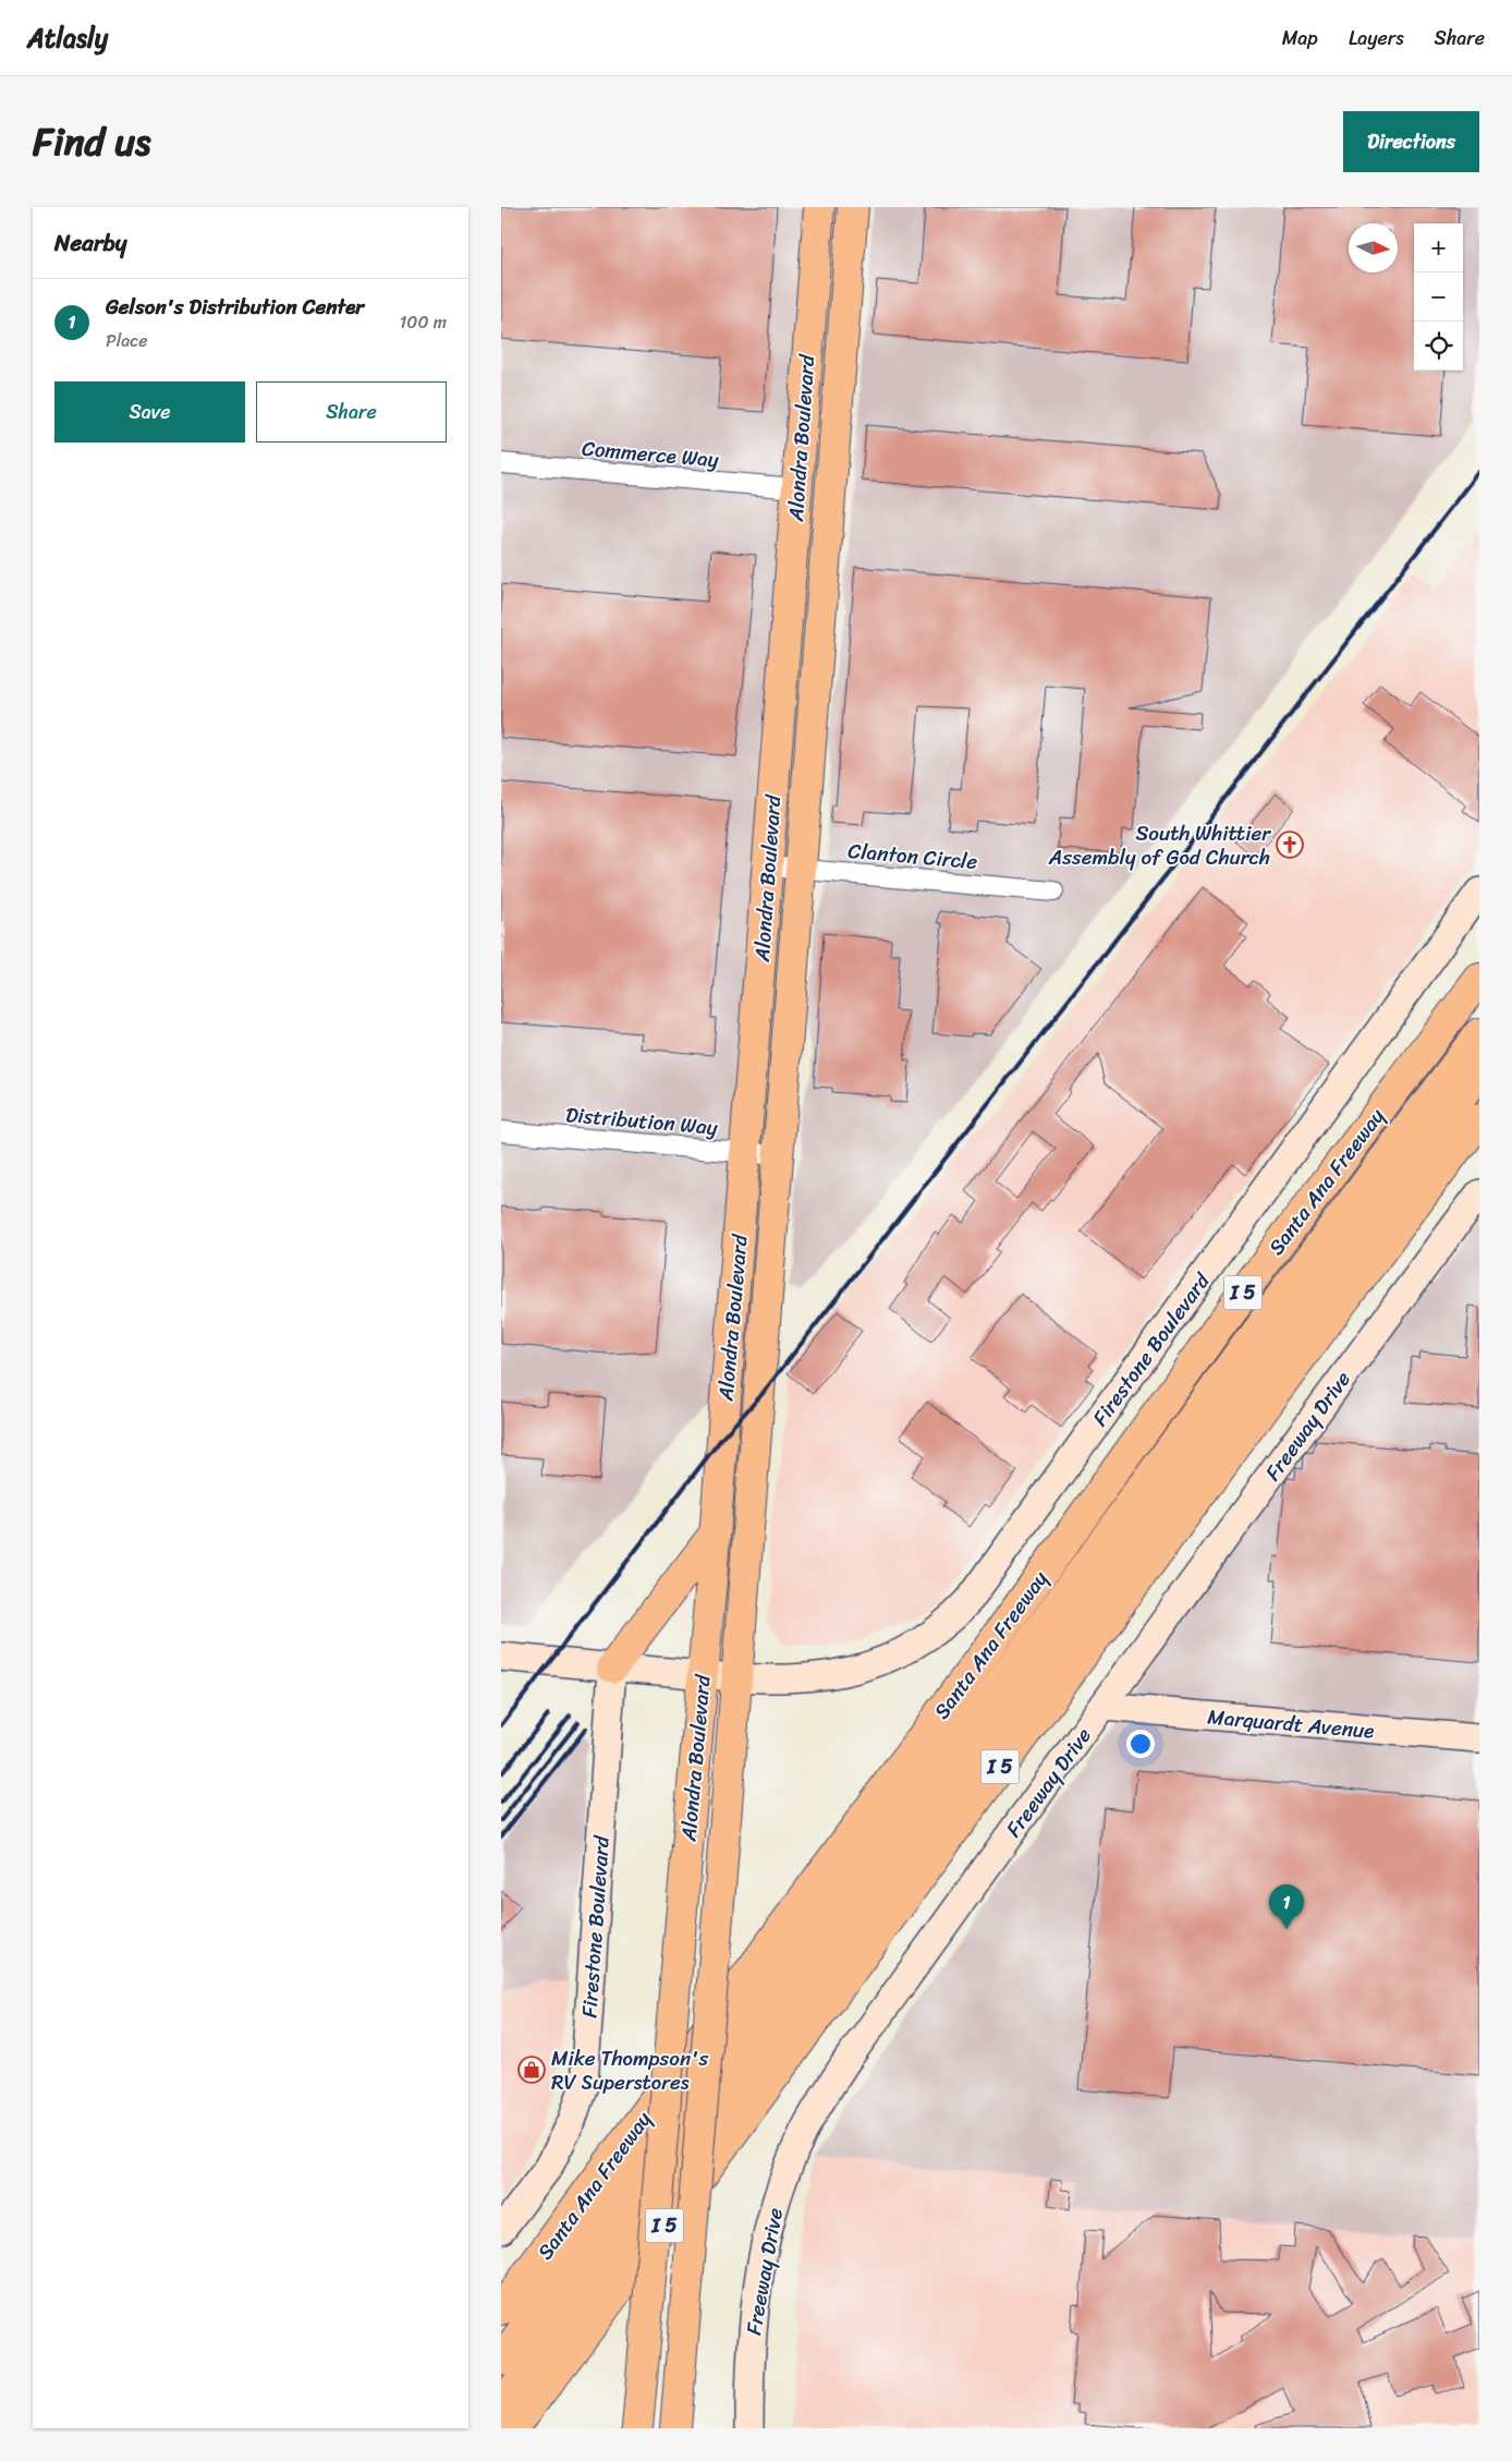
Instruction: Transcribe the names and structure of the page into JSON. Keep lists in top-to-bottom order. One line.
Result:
{"streets":{"main road":["Alondra Boulevard","Santa Ana Freeway","I 5"],"street":["Commerce Way","Clanton Circle","Distribution Way","Firestone Boulevard","Freeway Drive","Marquardt Avenue"]},"crossings":[["Alondra Boulevard","Commerce Way"],["Alondra Boulevard","Clanton Circle"],["Alondra Boulevard","Distribution Way"],["Alondra Boulevard","Firestone Boulevard"],["Freeway Drive","Marquardt Avenue"]],"places":{"church":["South Whittier Assembly of God Church"],"shop":["Mike Thompson's RV Superstores"]},"north":"right","page":{"header":"Atlasly","nav":["Map","Layers","Share"],"title":"Find us","buttons":["Directions",["Save","Share"]],"heading":"Nearby","map_buttons":["+","−"],"list":[{"mark":"1","name":"Gelson's Distribution Center","note":"Place","value":"100 m"}],"pins":"1"}}
